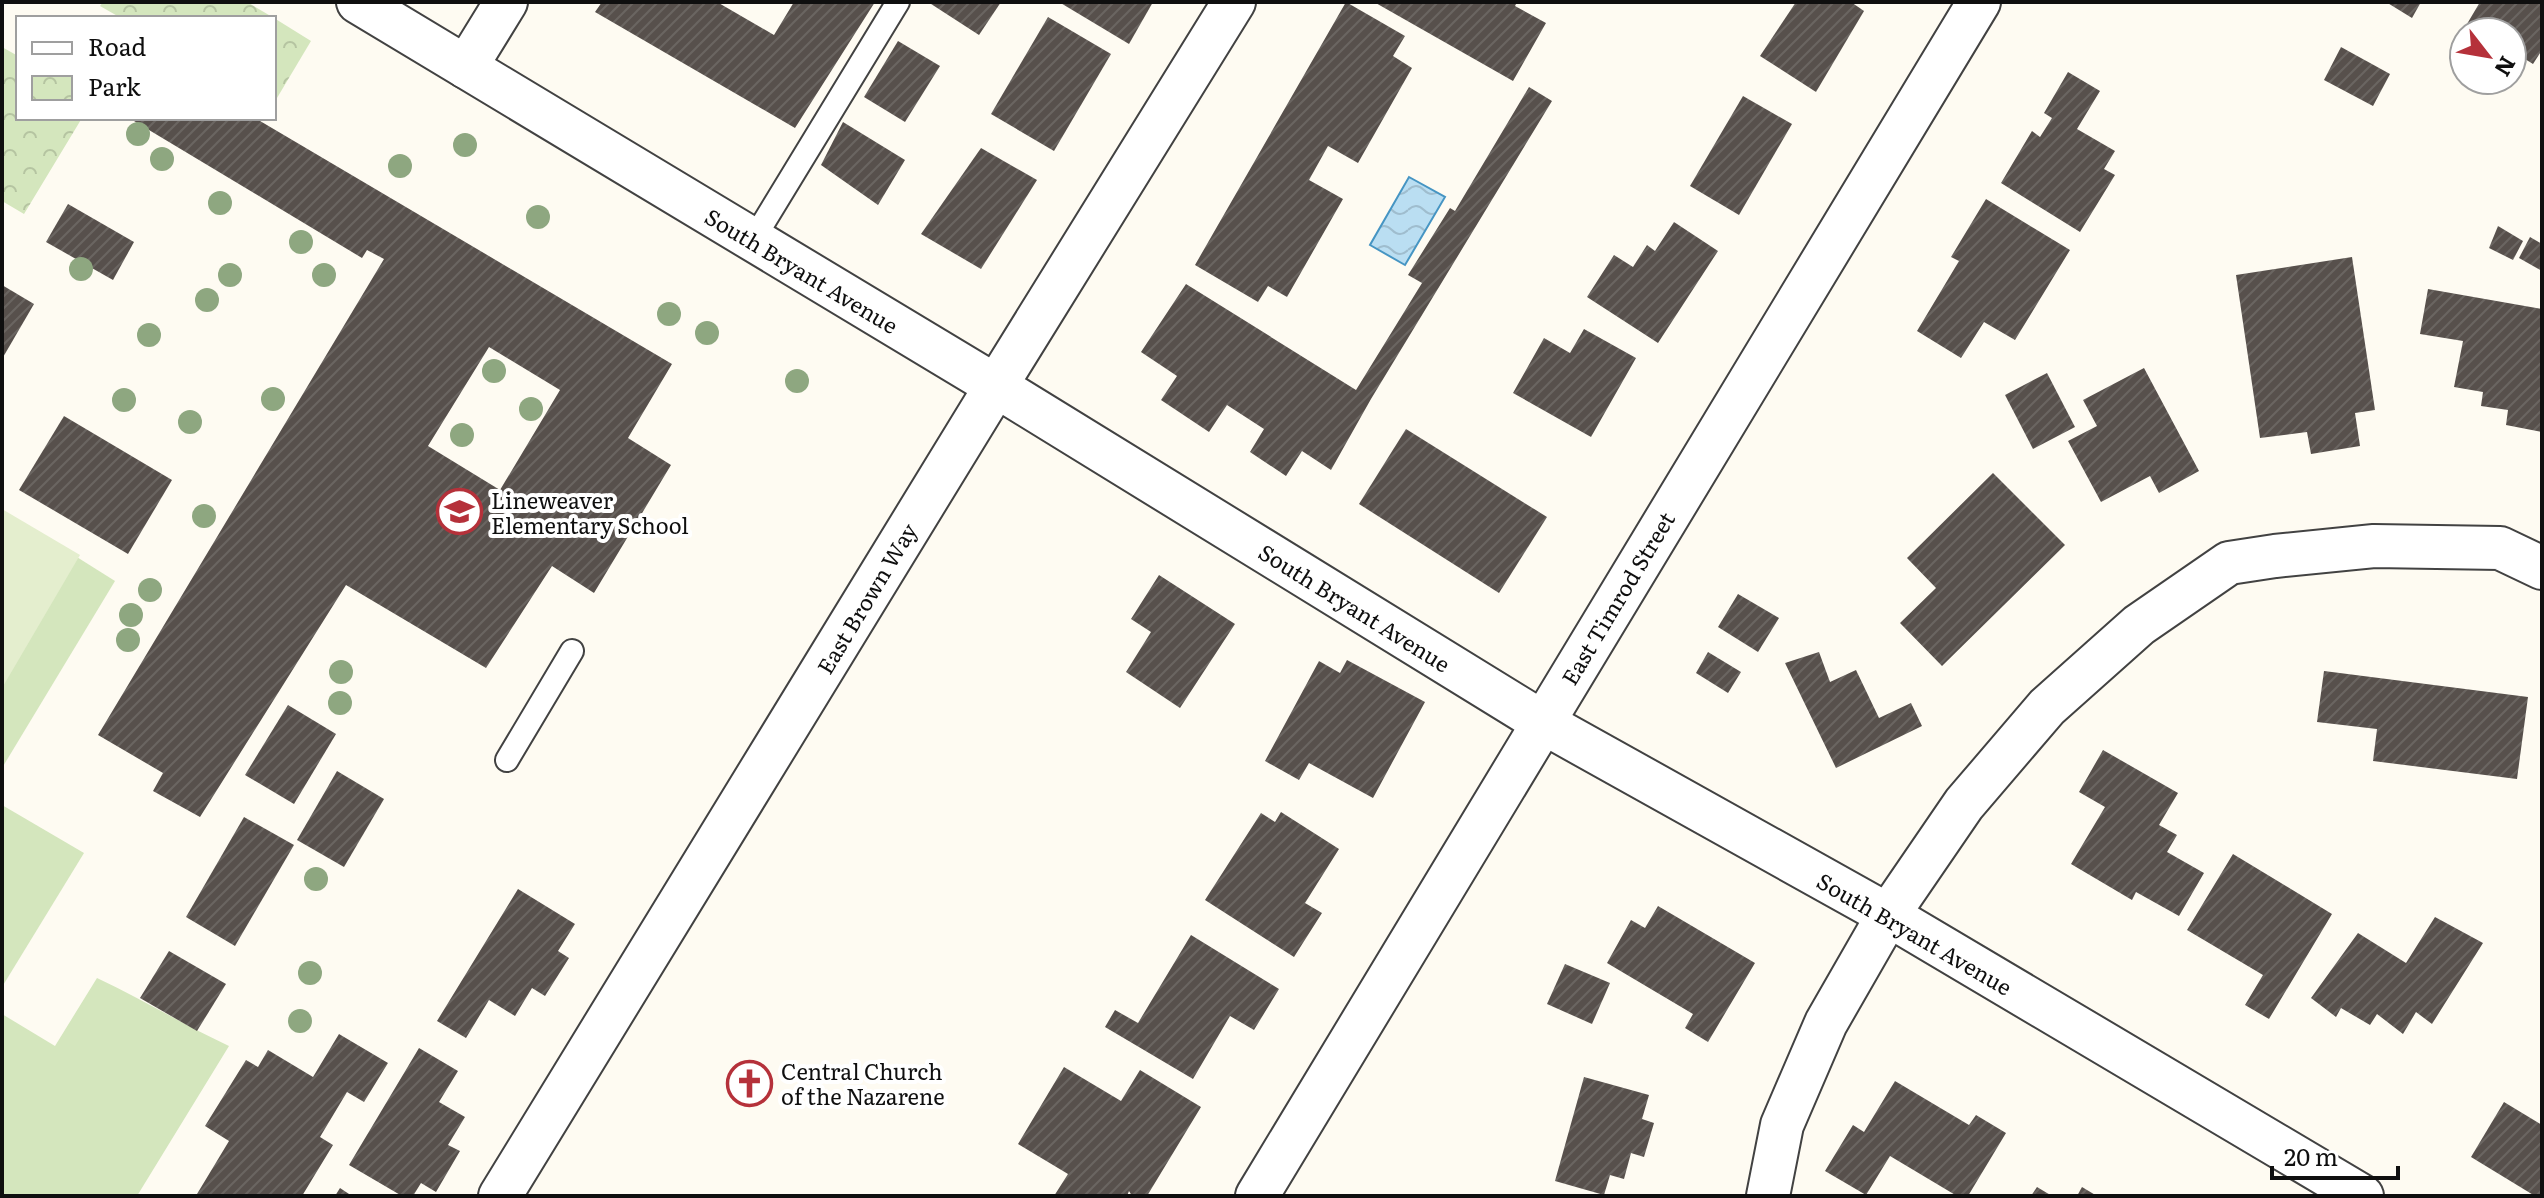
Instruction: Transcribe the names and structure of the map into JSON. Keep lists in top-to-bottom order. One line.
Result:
{"streets":{"street":["South Bryant Avenue","East Brown Way","East Timrod Street"]},"crossings":[["South Bryant Avenue","East Brown Way"],["South Bryant Avenue","East Timrod Street"]],"places":{"school or university":["Lineweaver Elementary School"],"church":["Central Church of the Nazarene"]},"legend":["Road","Park"],"scale_bar":"20 m","north":"bottom right"}
